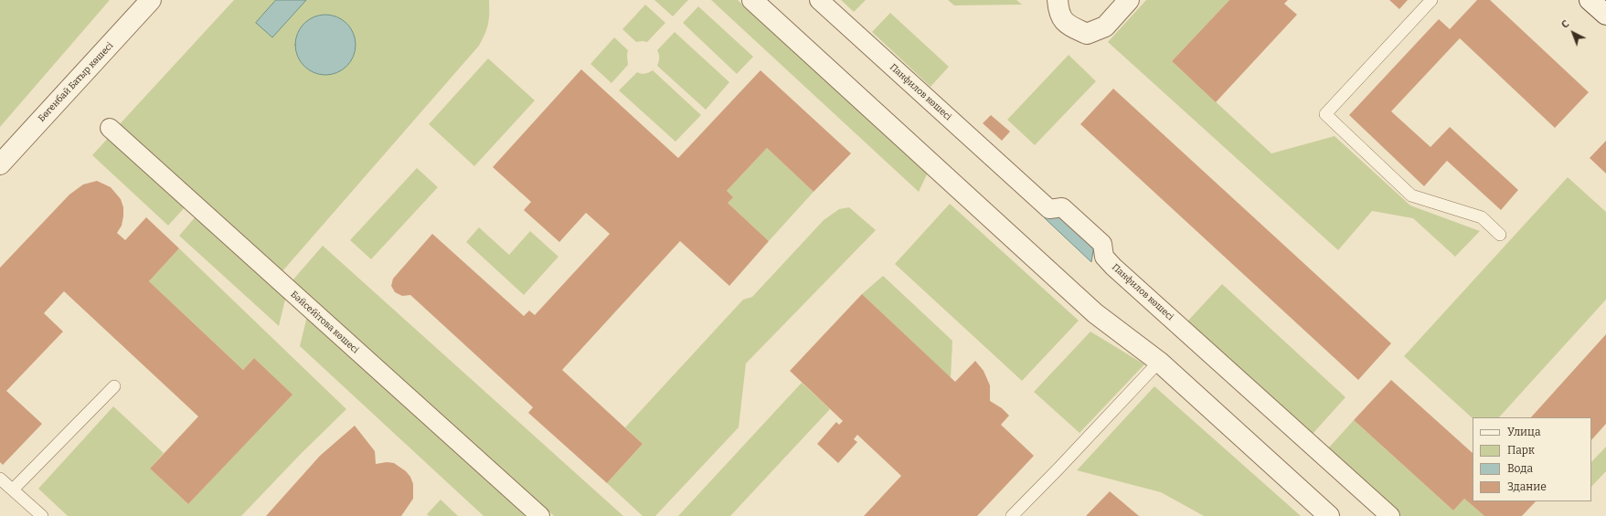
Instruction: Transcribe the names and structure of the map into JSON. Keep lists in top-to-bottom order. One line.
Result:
{"streets":{"street":["Бөгенбай Батыр көшесі","Панфилов көшесі","Бәйсейітова көшесі"]},"legend":["Улица","Парк","Вода","Здание"],"north":"top left"}
